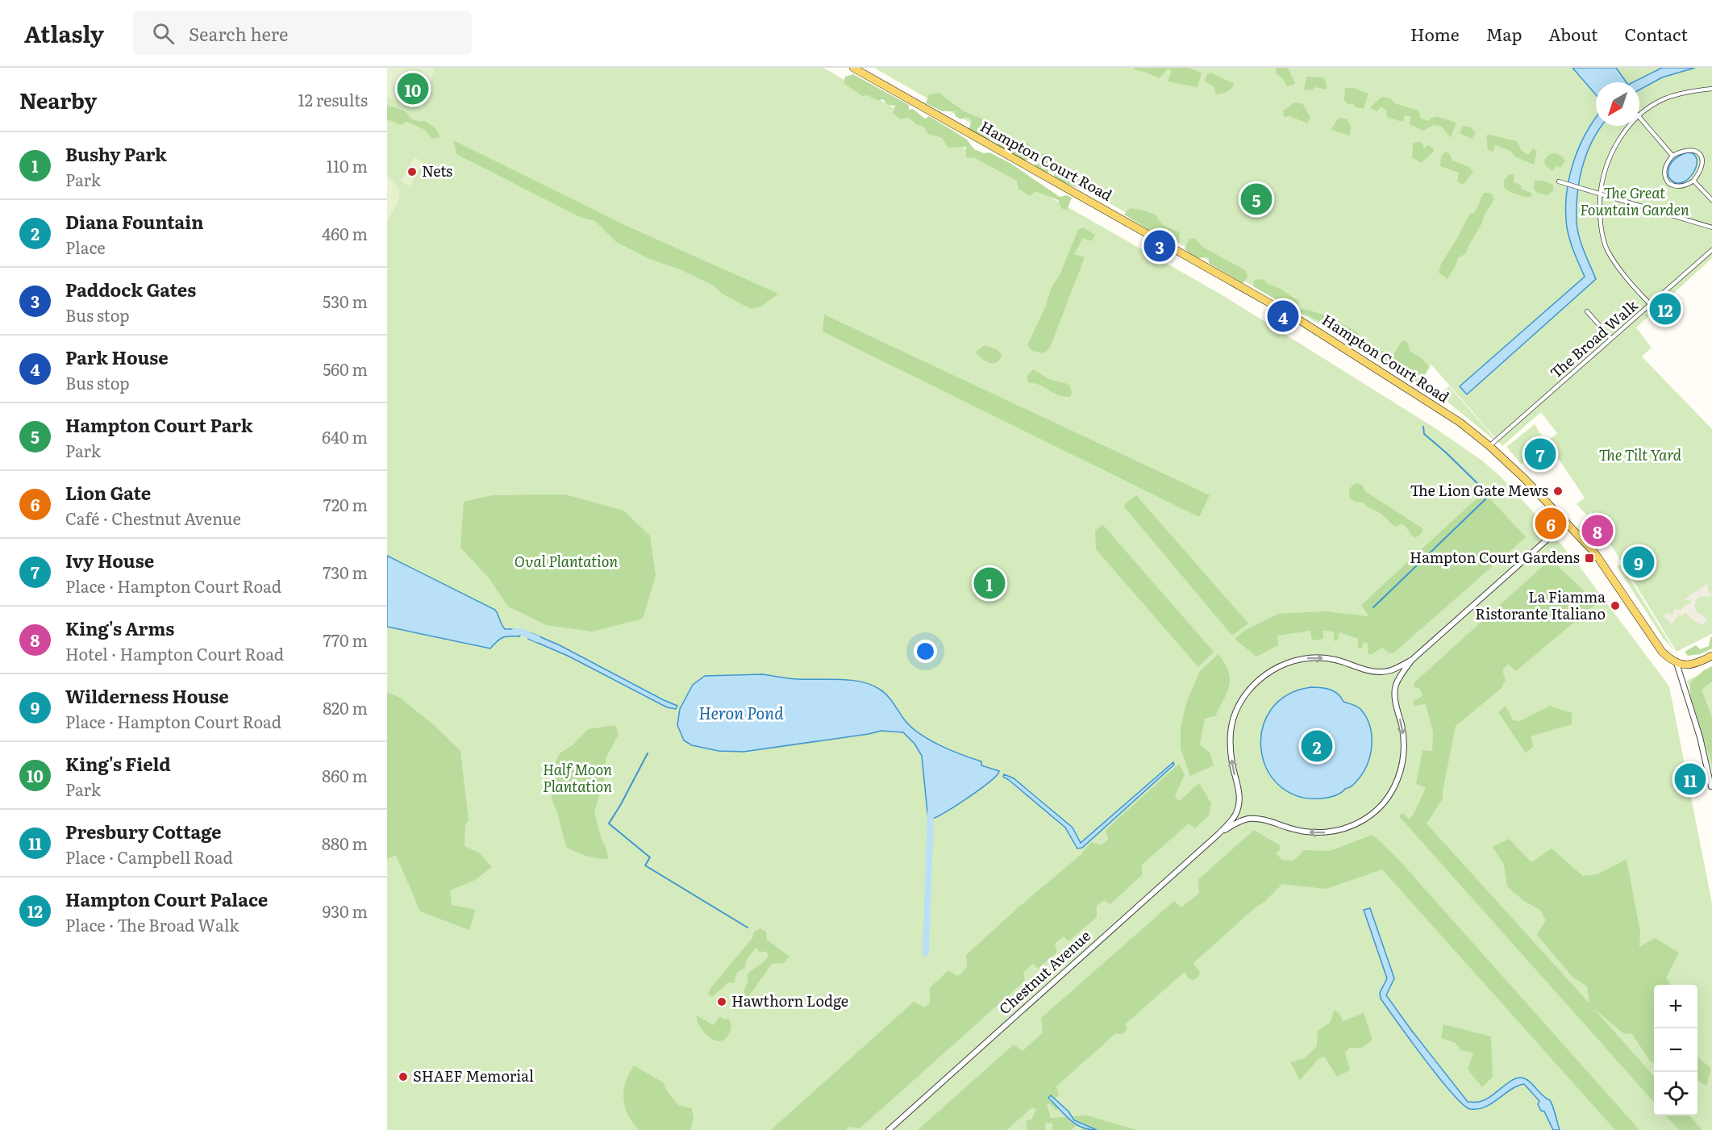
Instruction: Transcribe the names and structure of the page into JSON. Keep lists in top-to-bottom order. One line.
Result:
{"streets":{"main road":["Hampton Court Road"],"street":["The Broad Walk","Chestnut Avenue"]},"crossings":[["Hampton Court Road","The Broad Walk"]],"water":["Heron Pond"],"parks":["The Great Fountain Garden","The Tilt Yard","Oval Plantation","Half Moon Plantation"],"places":{"other":["Nets","The Lion Gate Mews","La Fiamma Ristorante Italiano","Hawthorn Lodge","SHAEF Memorial"],"transit":["Hampton Court Gardens"]},"north":"bottom left","page":{"header":"Atlasly","search":"Search here","nav":["Home","Map","About","Contact"],"heading":["Nearby","12 results"],"pins":["10","5","3","12","4","7","6","8","9","1","2","11"],"list":[{"mark":"1","name":"Bushy Park","note":"Park","value":"110 m"},{"mark":"2","name":"Diana Fountain","note":"Place","value":"460 m"},{"mark":"3","name":"Paddock Gates","note":"Bus stop","value":"530 m"},{"mark":"4","name":"Park House","note":"Bus stop","value":"560 m"},{"mark":"5","name":"Hampton Court Park","note":"Park","value":"640 m"},{"mark":"6","name":"Lion Gate","note":"Café · Chestnut Avenue","value":"720 m"},{"mark":"7","name":"Ivy House","note":"Place · Hampton Court Road","value":"730 m"},{"mark":"8","name":"King's Arms","note":"Hotel · Hampton Court Road","value":"770 m"},{"mark":"9","name":"Wilderness House","note":"Place · Hampton Court Road","value":"820 m"},{"mark":"10","name":"King's Field","note":"Park","value":"860 m"},{"mark":"11","name":"Presbury Cottage","note":"Place · Campbell Road","value":"880 m"},{"mark":"12","name":"Hampton Court Palace","note":"Place · The Broad Walk","value":"930 m"}],"map_buttons":["+","−"]}}
